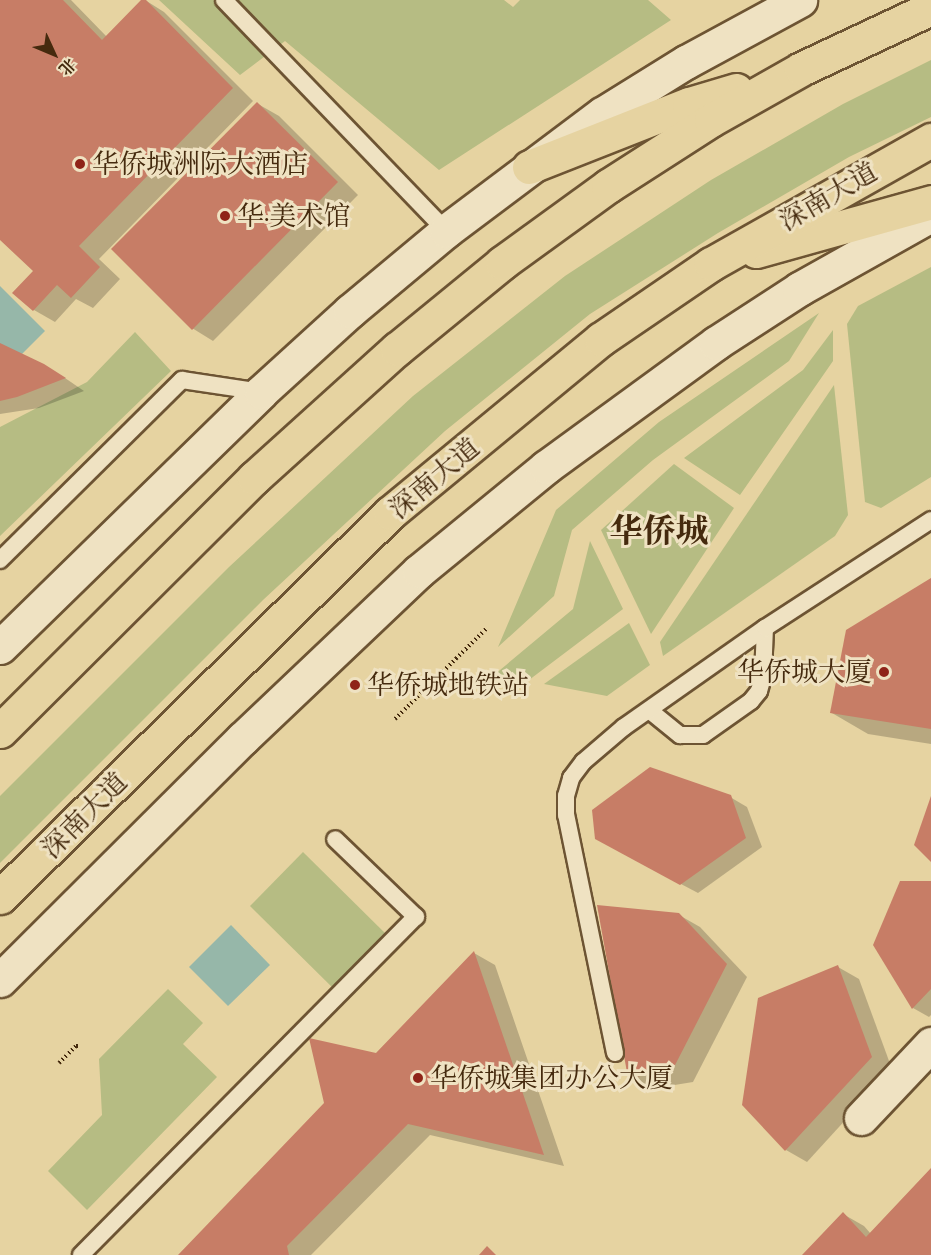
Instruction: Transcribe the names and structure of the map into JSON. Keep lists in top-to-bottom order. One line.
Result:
{"streets":{"main road":["深南大道"]},"districts":["华侨城"],"places":["华侨城洲际大酒店","华·美术馆","华侨城大厦","华侨城地铁站","华侨城集团办公大厦"],"north":"bottom right"}
